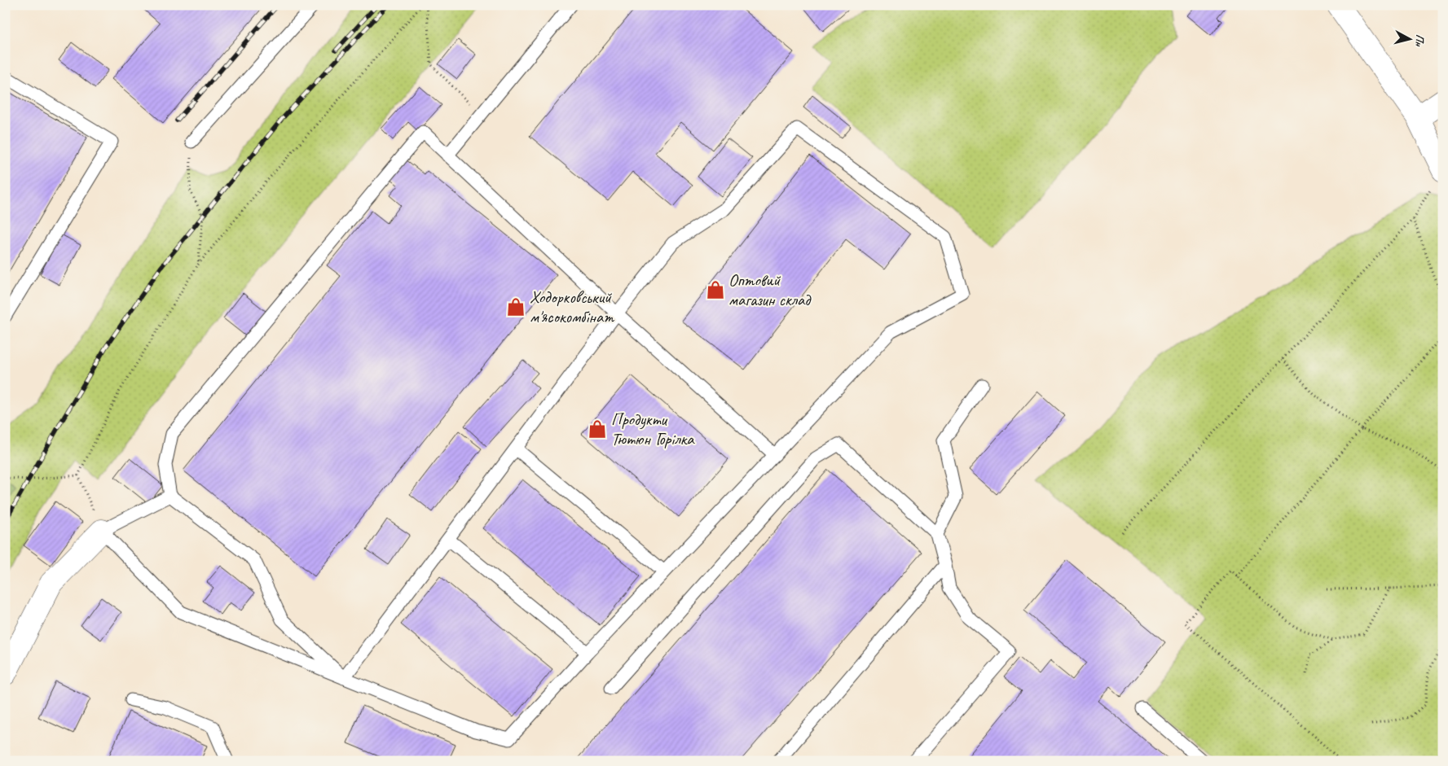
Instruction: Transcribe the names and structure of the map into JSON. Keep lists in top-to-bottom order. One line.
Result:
{"places":{"shop":["Оптовий магазин склад","Ходорковський м'ясокомбінат","Продукти Тютюн Горілка"]},"north":"right"}
